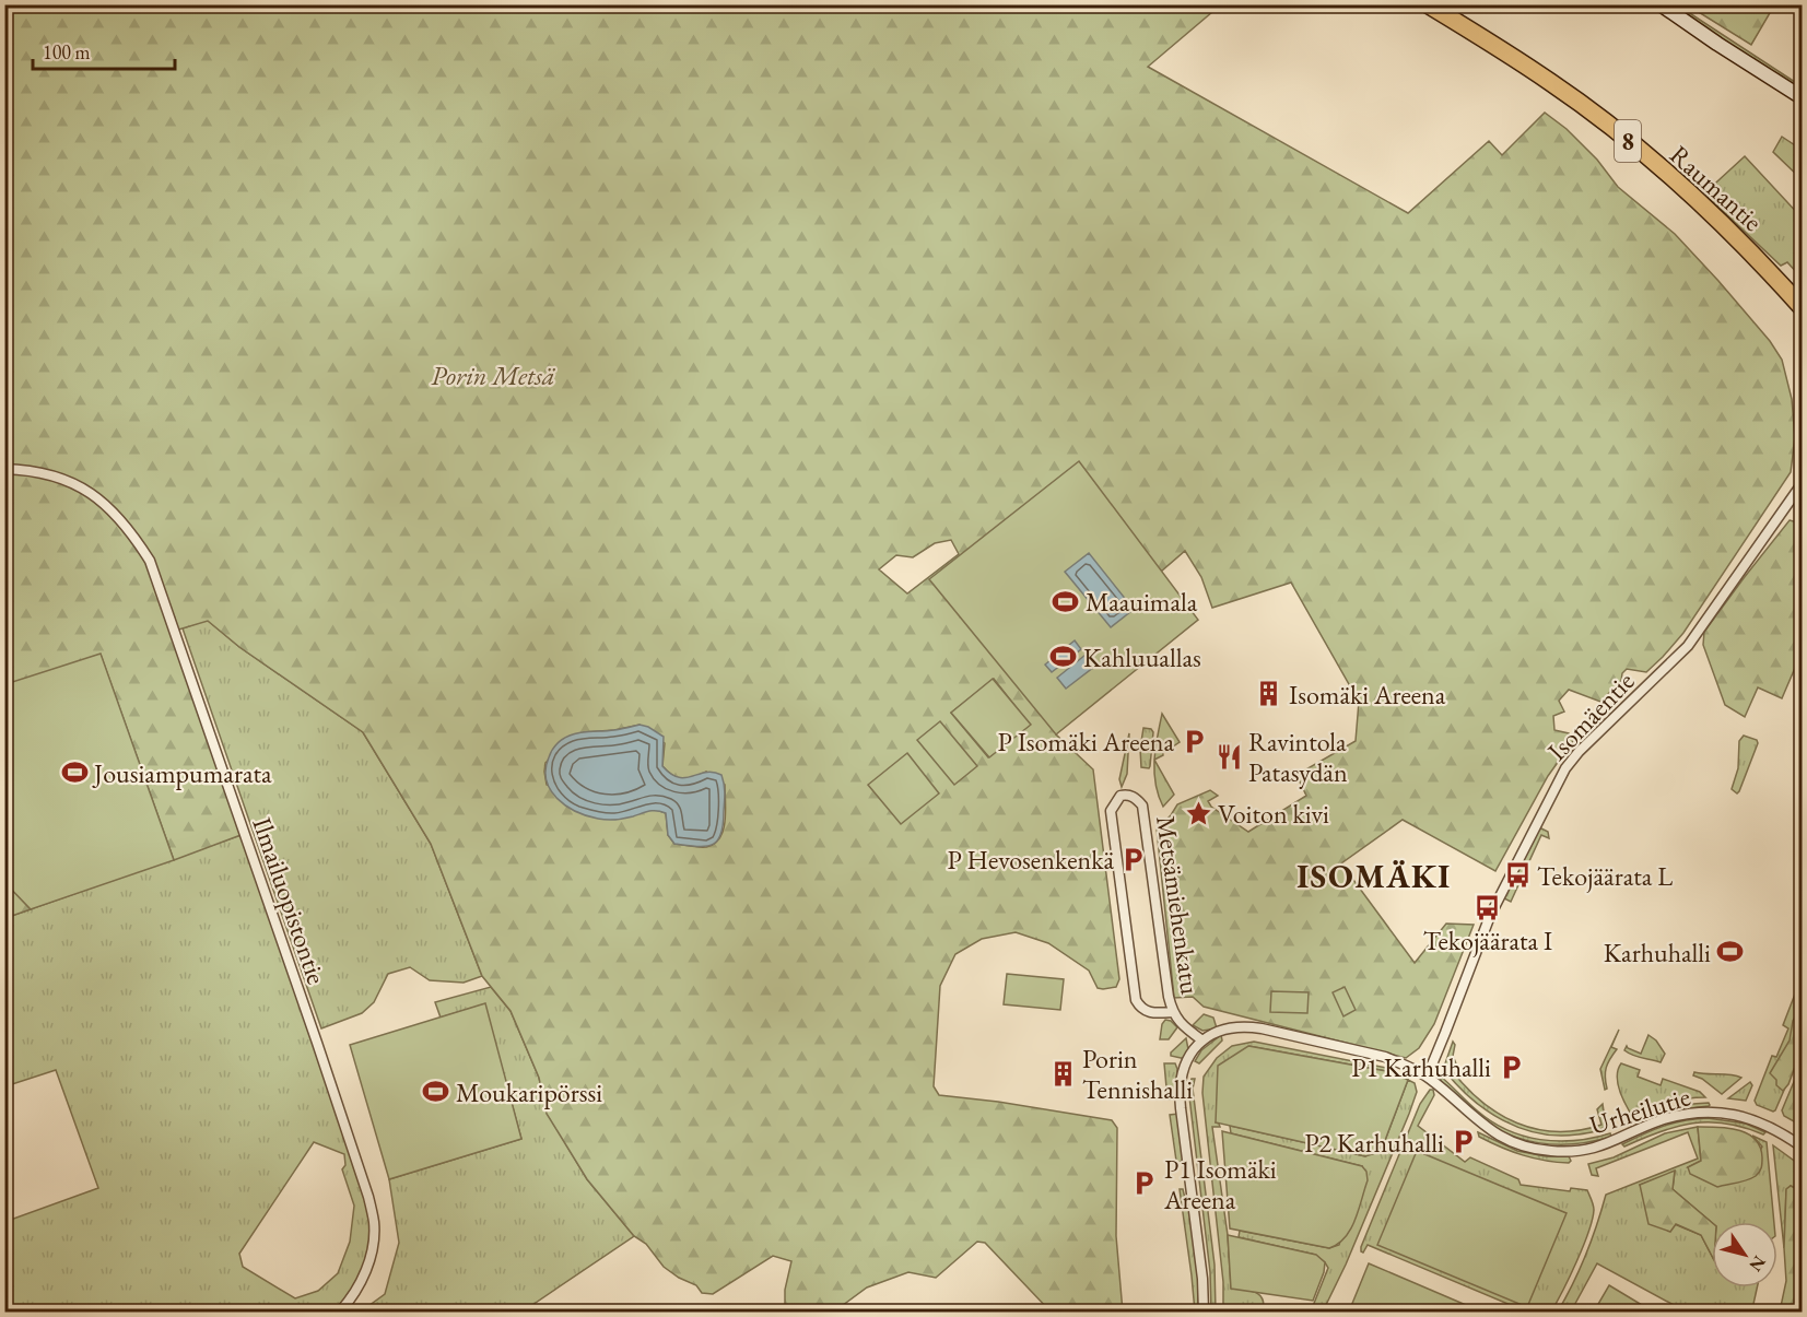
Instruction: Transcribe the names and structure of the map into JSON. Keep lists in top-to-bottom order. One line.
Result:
{"streets":{"highway":["8","Raumantie"],"street":["Isomäentie","Ilmailuopistontie","Metsämiehenkatu","Urheilutie"]},"crossings":[["Isomäentie","Urheilutie"],["Metsämiehenkatu","Urheilutie"]],"districts":["ISOMÄKI"],"parks":["Porin Metsä"],"places":{"sports":["Maauimala","Kahluuallas","Jousiampumarata","Karhuhalli","Moukaripörssi"],"building":["Isomäki Areena","Porin Tennishalli"],"parking":["P Isomäki Areena","P Hevosenkenkä","P1 Karhuhalli","P2 Karhuhalli","P1 Isomäki Areena"],"restaurant":["Ravintola Patasydän"],"place":["Voiton kivi"],"bus stop":["Tekojäärata L","Tekojäärata I"]},"scale_bar":"100 m","north":"bottom right"}
